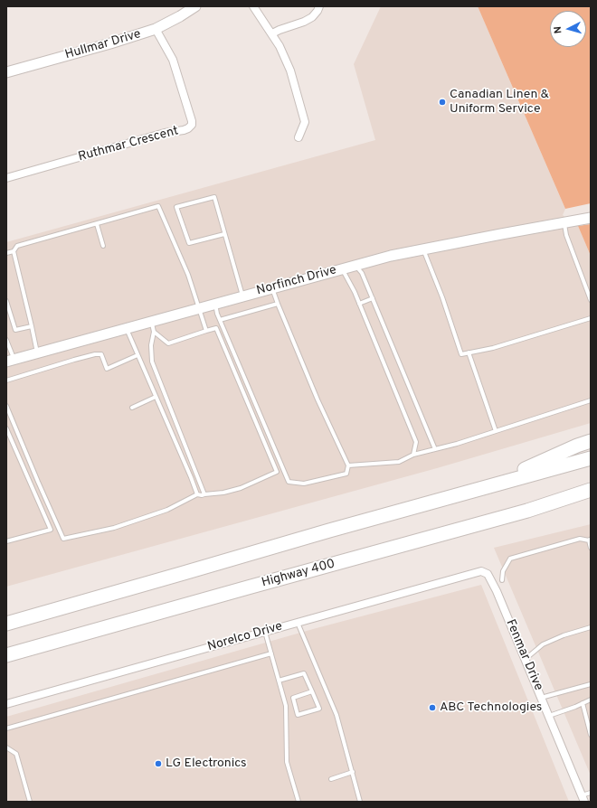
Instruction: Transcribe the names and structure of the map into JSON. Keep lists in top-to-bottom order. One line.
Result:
{"streets":{"highway":["Highway 400"],"street":["Hullmar Drive","Ruthmar Crescent","Norfinch Drive","Norelco Drive","Fenmar Drive"]},"crossings":[["Hullmar Drive","Ruthmar Crescent"],["Norelco Drive","Fenmar Drive"]],"places":["Canadian Linen & Uniform Service","ABC Technologies","LG Electronics"],"north":"left"}
